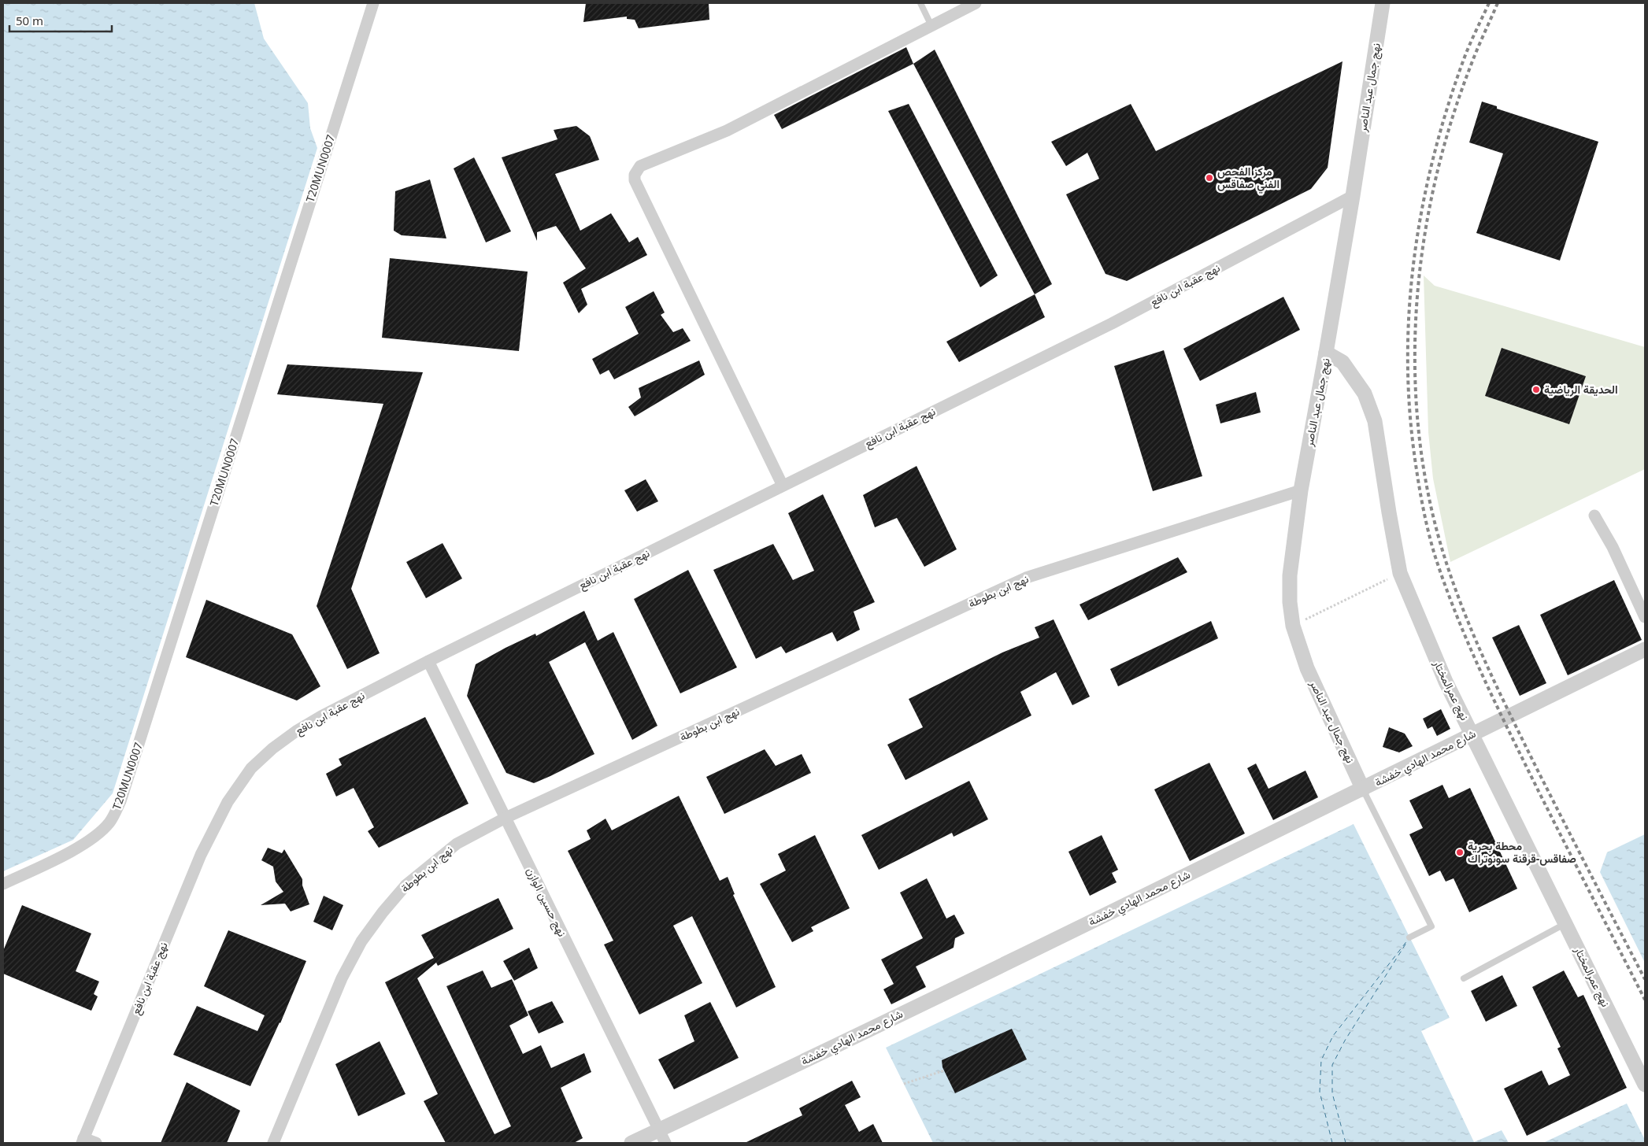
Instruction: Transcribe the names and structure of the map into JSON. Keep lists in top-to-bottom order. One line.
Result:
{"streets":{"street":["نهج جمال عبد الناصر","T20MUN0007","نهج عقبة ابن نافع","نهج ابن بطوطة","نهج عمرالمختار","شارع محمد الهادي خفشة","نهج حسين الوازن"]},"crossings":[["نهج جمال عبد الناصر","نهج عقبة ابن نافع"],["نهج جمال عبد الناصر","نهج ابن بطوطة"],["نهج جمال عبد الناصر","نهج عمرالمختار"],["نهج جمال عبد الناصر","شارع محمد الهادي خفشة"],["نهج عقبة ابن نافع","نهج حسين الوازن"],["نهج ابن بطوطة","نهج حسين الوازن"],["نهج عمرالمختار","شارع محمد الهادي خفشة"],["شارع محمد الهادي خفشة","نهج حسين الوازن"]],"places":["مركز الفحص الفني صفاقس","الحديقة الرياضية","محطة بحرية صفاقس-قرقنة سونوتراك"],"scale_bar":"50 m"}
